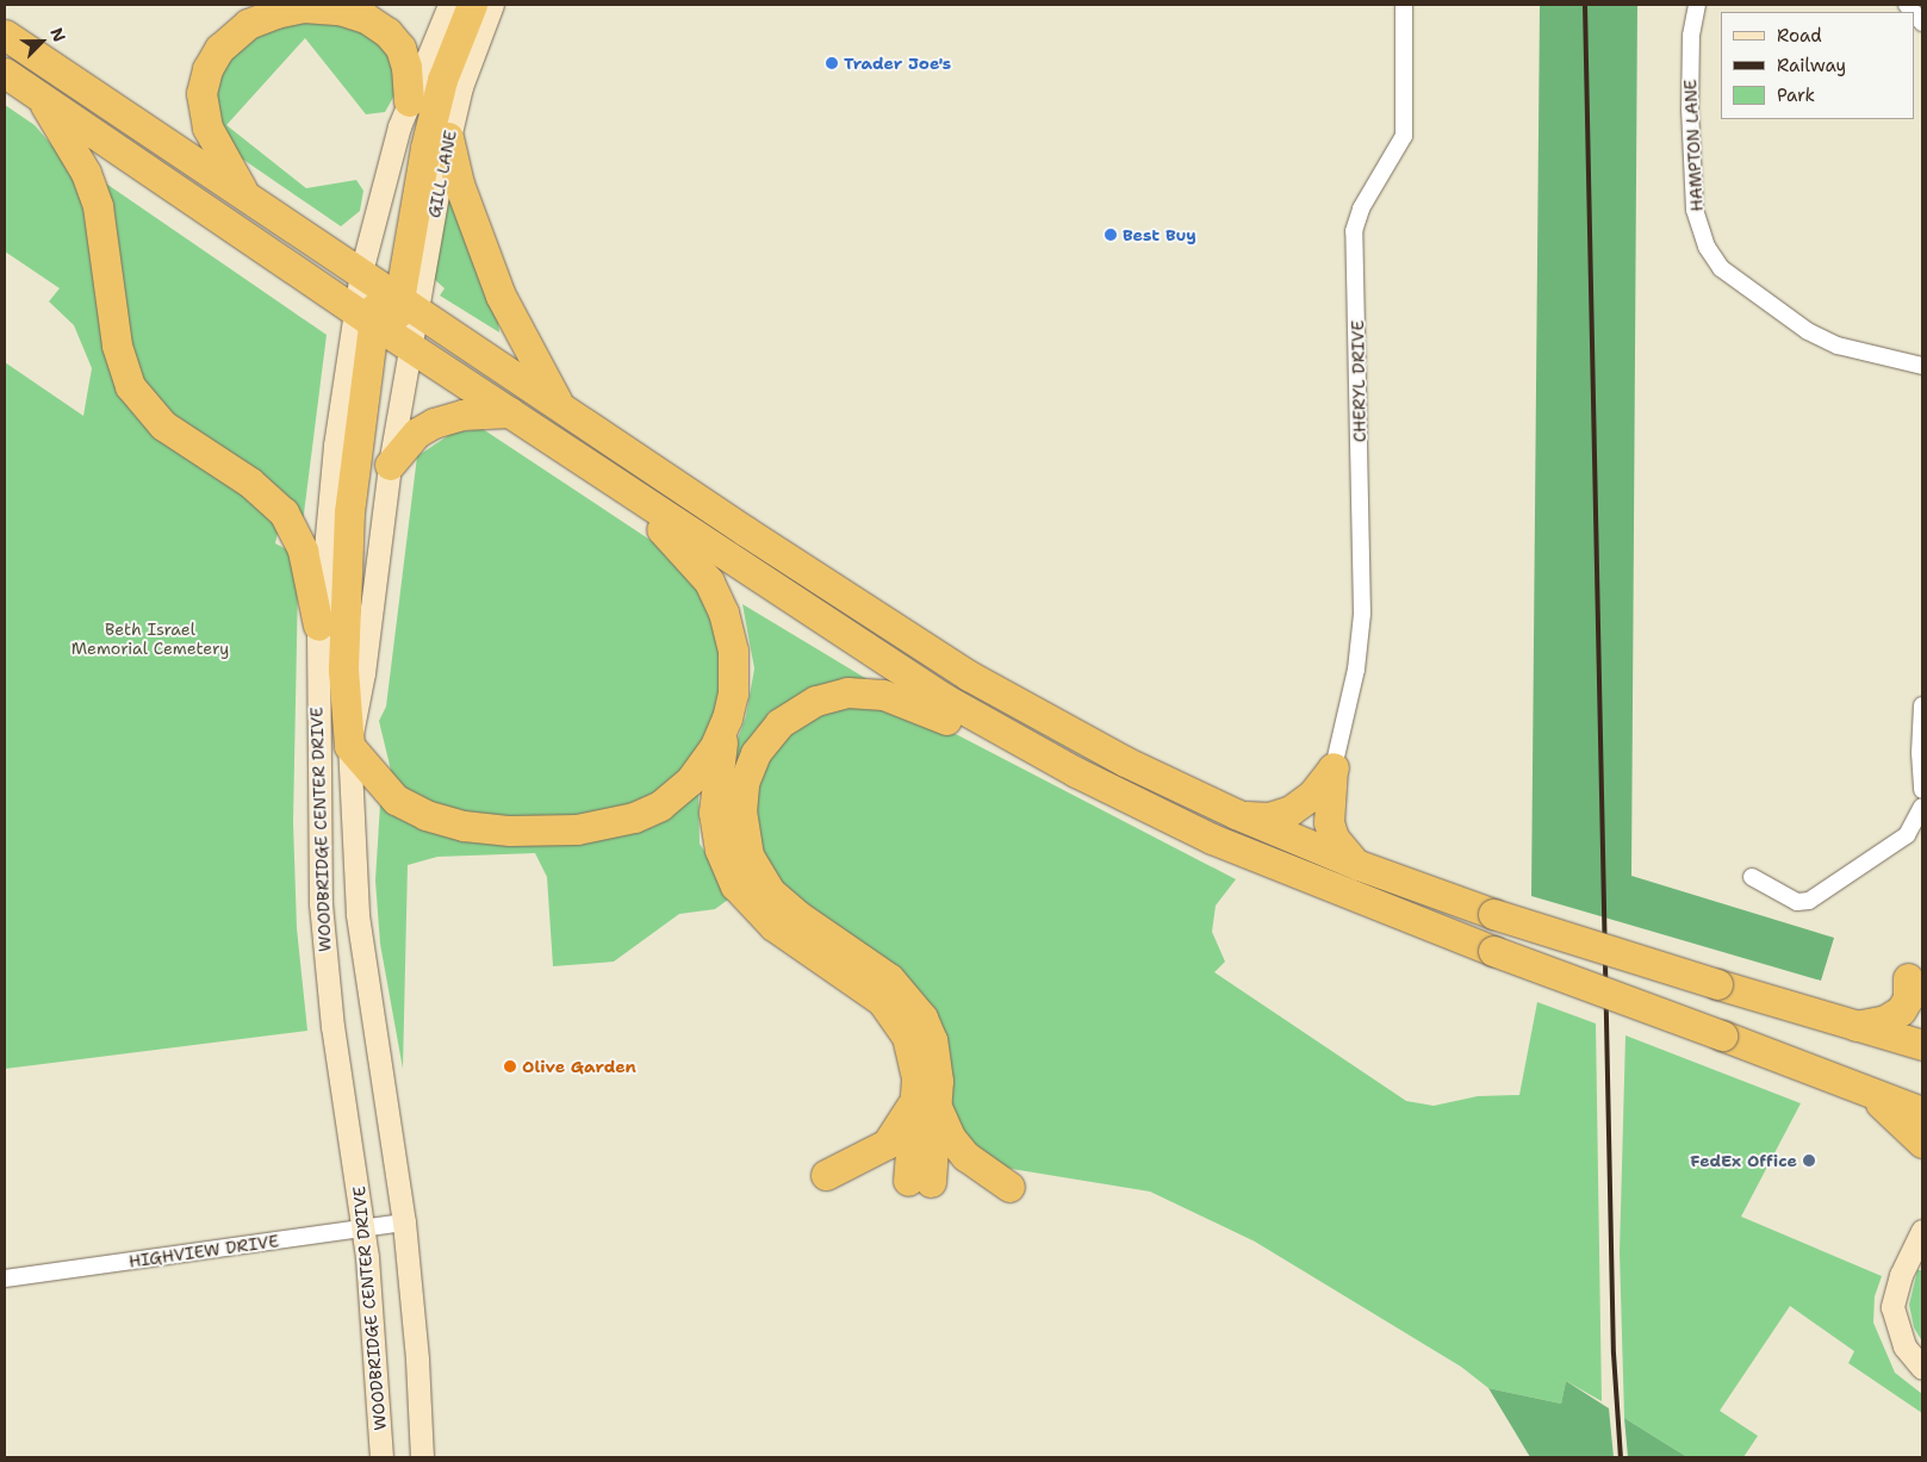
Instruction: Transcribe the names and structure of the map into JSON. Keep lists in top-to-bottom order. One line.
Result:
{"streets":{"street":["HAMPTON LANE","GILL LANE","CHERYL DRIVE","WOODBRIDGE CENTER DRIVE","HIGHVIEW DRIVE"]},"crossings":[["WOODBRIDGE CENTER DRIVE","HIGHVIEW DRIVE"]],"parks":["Beth Israel Memorial Cemetery"],"places":["Trader Joe's","Best Buy","Olive Garden","FedEx Office"],"legend":["Road","Railway","Park"],"north":"top right"}
